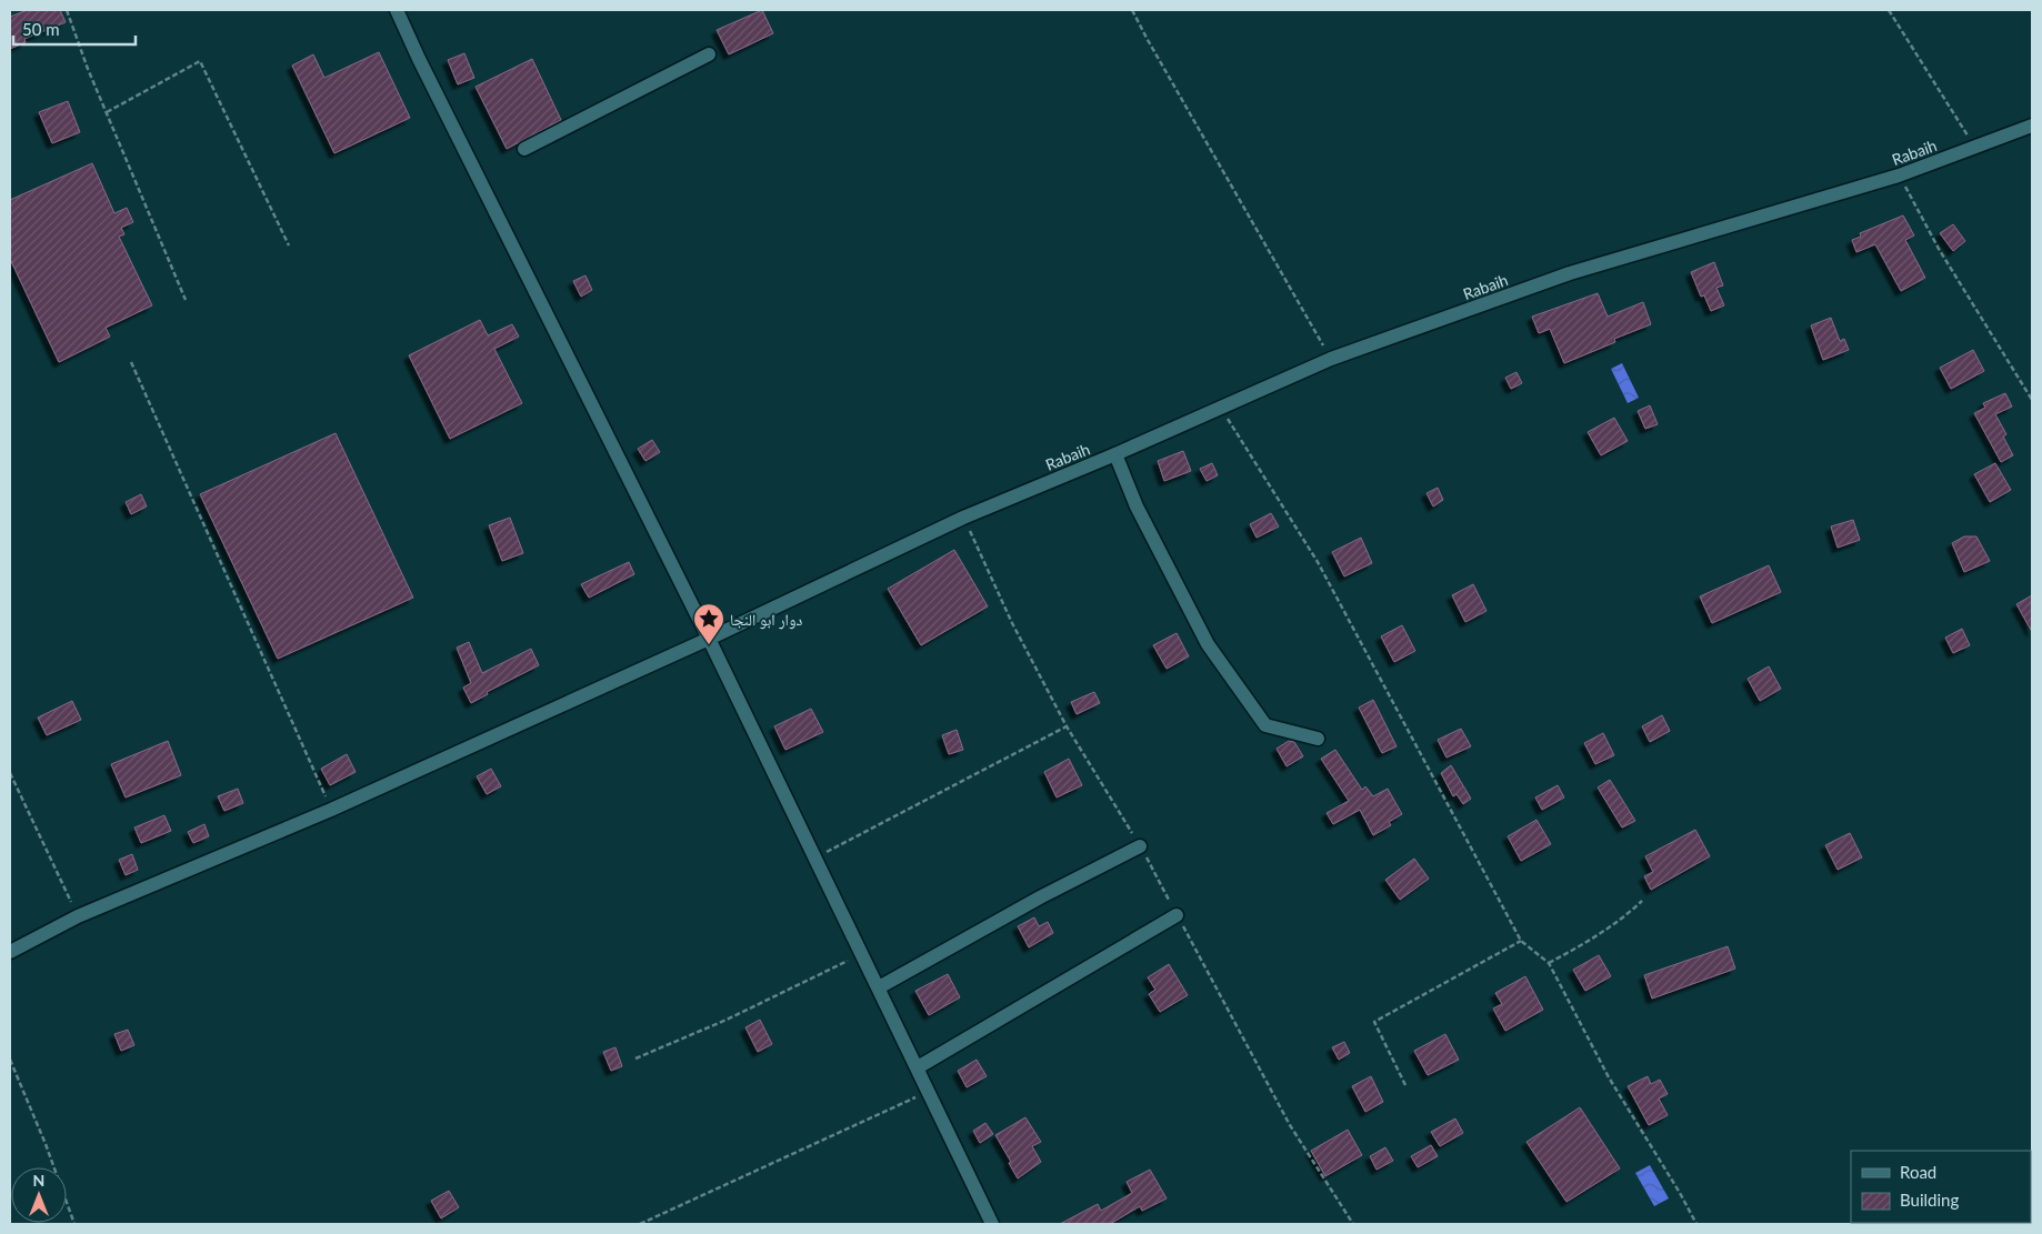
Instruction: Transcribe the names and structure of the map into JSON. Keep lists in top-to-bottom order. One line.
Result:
{"streets":{"street":["Rabaih"]},"places":{"place":["دوار ابو النجا"]},"legend":["Road","Building"],"scale_bar":"50 m","north":"top"}
